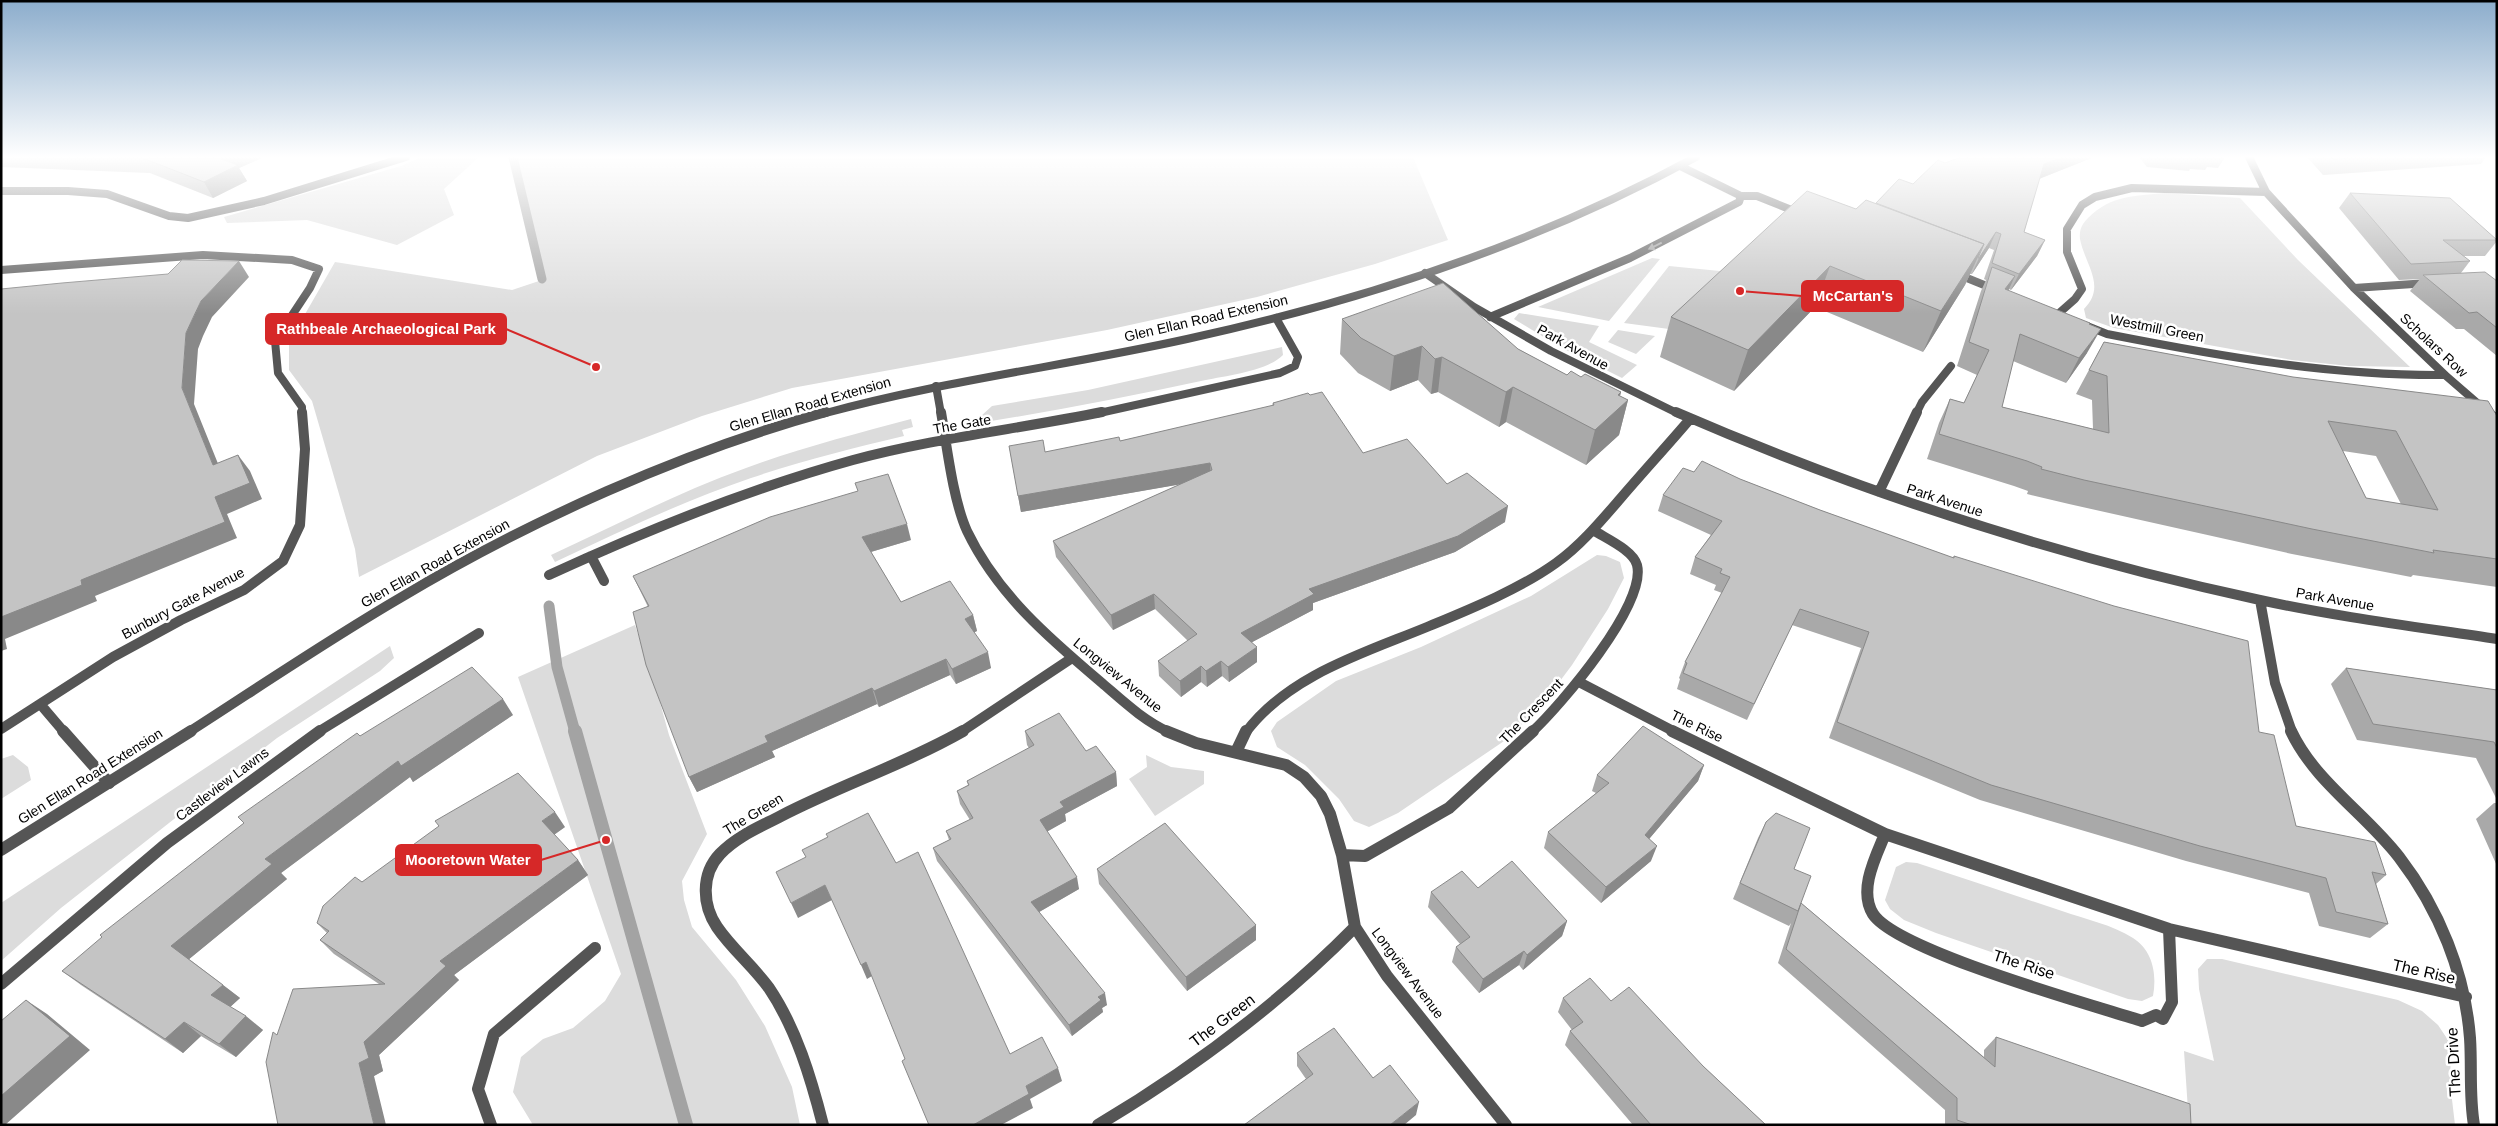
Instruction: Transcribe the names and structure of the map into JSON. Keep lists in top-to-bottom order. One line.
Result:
{"streets":{"street":["Glen Ellan Road Extension","Westmill Green","Scholars Row","Park Avenue","The Gate","Bunbury Gate Avenue","Longview Avenue","The Crescent","The Rise","Castleview Lawns","The Green","The Drive"]},"crossings":[["Glen Ellan Road Extension","Park Avenue"],["Glen Ellan Road Extension","The Gate"],["Glen Ellan Road Extension","Longview Avenue"],["Westmill Green","Scholars Row"],["Park Avenue","The Drive"],["The Gate","Longview Avenue"],["Longview Avenue","The Crescent"],["Longview Avenue","The Green"],["The Crescent","The Rise"],["The Rise","The Drive"]],"places":["McCartan's","Rathbeale Archaeological Park","Mooretown Water"]}
